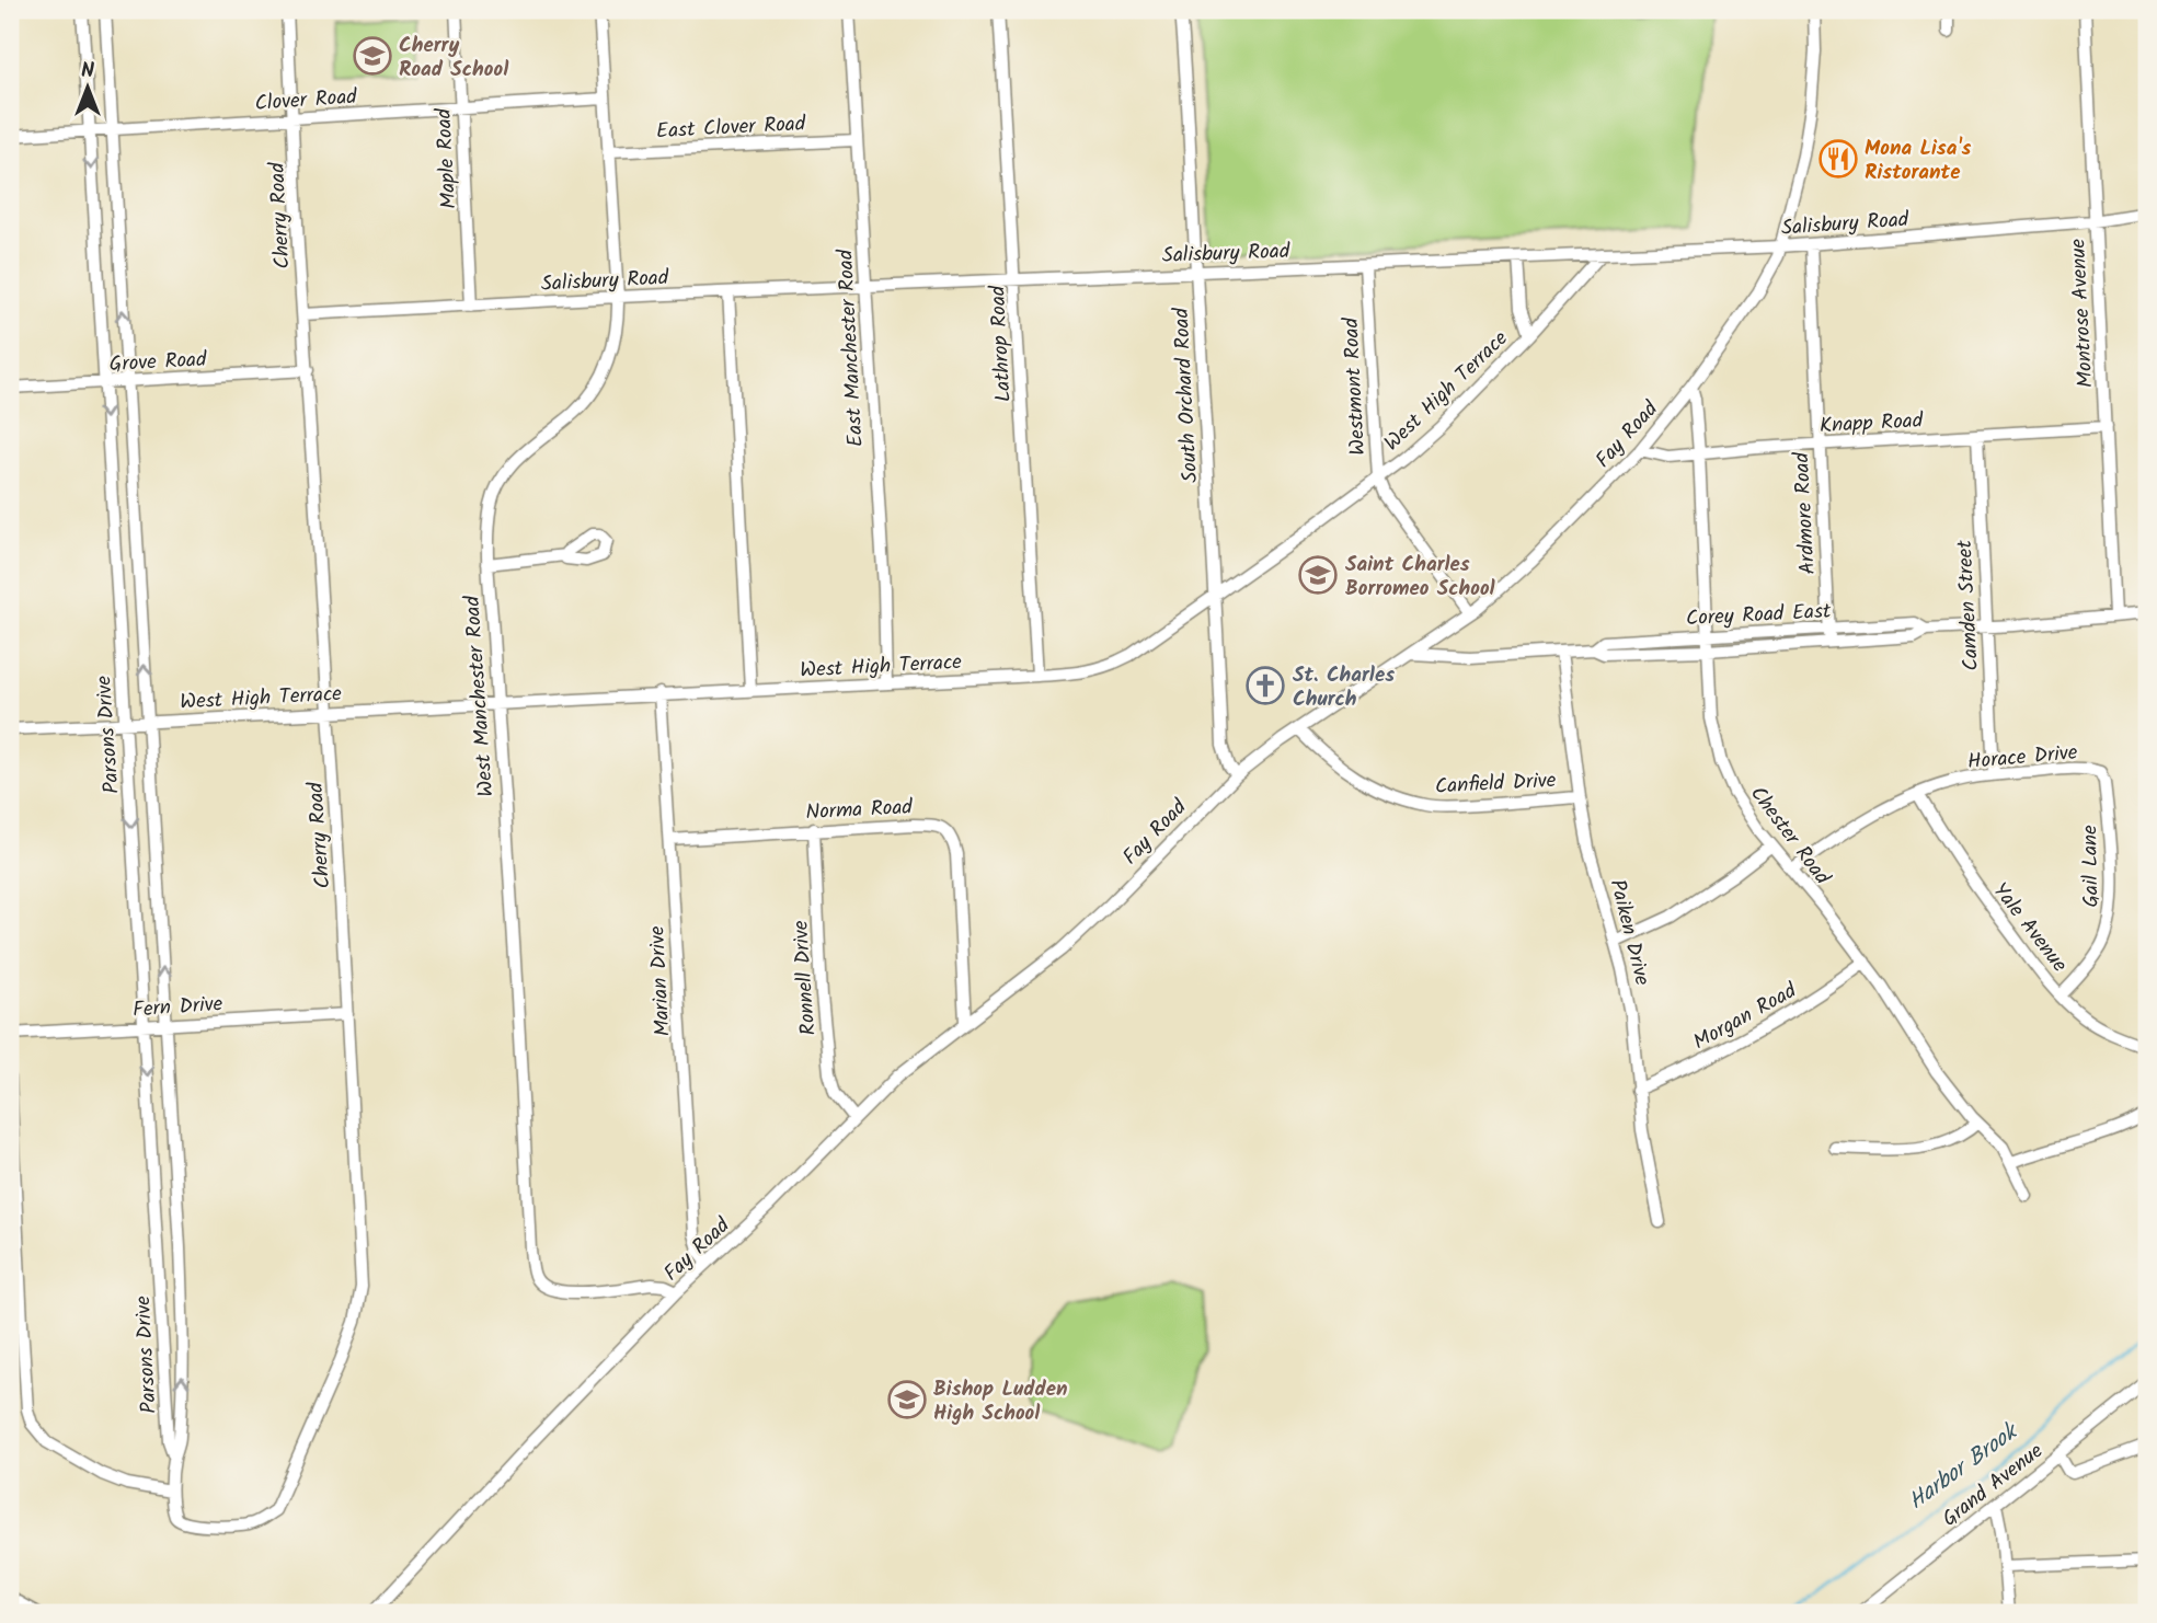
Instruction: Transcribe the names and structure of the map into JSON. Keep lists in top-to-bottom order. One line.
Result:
{"streets":{"street":["Clover Road","East Clover Road","Maple Road","Cherry Road","Salisbury Road","Montrose Avenue","Lathrop Road","East Manchester Road","Grove Road","Westmont Road","West High Terrace","South Orchard Road","Knapp Road","Fay Road","Ardmore Road","Camden Street","Corey Road East","West Manchester Road","Parsons Drive","Horace Drive","Canfield Drive","Norma Road","Chester Road","Gail Lane","Yale Avenue","Paiken Drive","Ronnell Drive","Marian Drive","Fern Drive","Morgan Road","Grand Avenue"]},"crossings":[["Clover Road","Maple Road"],["Clover Road","Cherry Road"],["Clover Road","West Manchester Road"],["Clover Road","Parsons Drive"],["East Clover Road","East Manchester Road"],["East Clover Road","West Manchester Road"],["Maple Road","Salisbury Road"],["Cherry Road","Salisbury Road"],["Cherry Road","Grove Road"],["Cherry Road","West High Terrace"],["Cherry Road","Parsons Drive"],["Cherry Road","Fern Drive"],["Salisbury Road","Montrose Avenue"],["Salisbury Road","Lathrop Road"],["Salisbury Road","East Manchester Road"],["Salisbury Road","Westmont Road"],["Salisbury Road","West High Terrace"],["Salisbury Road","South Orchard Road"],["Salisbury Road","Fay Road"],["Salisbury Road","Ardmore Road"],["Salisbury Road","West Manchester Road"],["Montrose Avenue","Knapp Road"],["Montrose Avenue","Corey Road East"],["Lathrop Road","West High Terrace"],["East Manchester Road","West High Terrace"],["Grove Road","Parsons Drive"],["Westmont Road","West High Terrace"],["Westmont Road","Fay Road"],["West High Terrace","South Orchard Road"],["West High Terrace","West Manchester Road"],["West High Terrace","Parsons Drive"],["West High Terrace","Marian Drive"],["South Orchard Road","Fay Road"],["Knapp Road","Fay Road"],["Knapp Road","Ardmore Road"],["Knapp Road","Camden Street"],["Knapp Road","Chester Road"],["Fay Road","Corey Road East"],["Fay Road","West Manchester Road"],["Fay Road","Canfield Drive"],["Fay Road","Norma Road"],["Fay Road","Chester Road"],["Fay Road","Ronnell Drive"],["Fay Road","Marian Drive"],["Ardmore Road","Corey Road East"],["Camden Street","Corey Road East"],["Camden Street","Horace Drive"],["Corey Road East","Chester Road"],["Corey Road East","Paiken Drive"],["Parsons Drive","Fern Drive"],["Horace Drive","Chester Road"],["Horace Drive","Gail Lane"],["Horace Drive","Yale Avenue"],["Canfield Drive","Paiken Drive"],["Norma Road","Ronnell Drive"],["Norma Road","Marian Drive"],["Chester Road","Morgan Road"],["Gail Lane","Yale Avenue"],["Paiken Drive","Morgan Road"]],"water":["Harbor Brook"],"places":{"school or university":["Cherry Road School","Saint Charles Borromeo School","Bishop Ludden High School"],"restaurant":["Mona Lisa's Ristorante"],"church":["St. Charles Church"]},"north":"top"}
